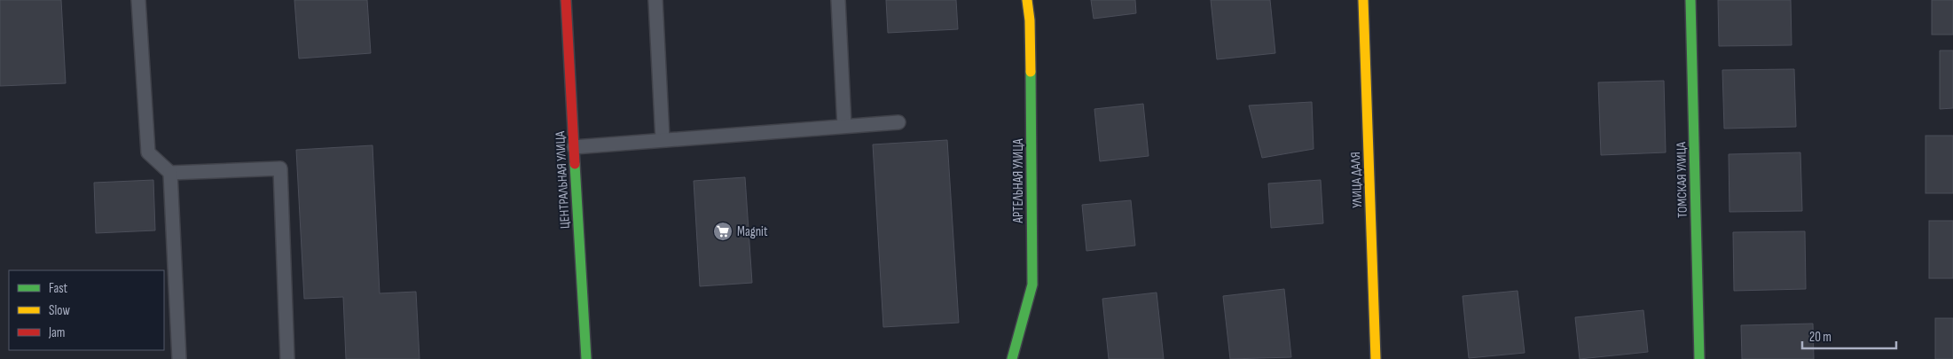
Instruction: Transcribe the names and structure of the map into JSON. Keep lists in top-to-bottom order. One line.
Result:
{"streets":{"street":["ЦЕНТРАЛЬНАЯ УЛИЦА","УЛИЦА ДАЛЯ","ТОМСКАЯ УЛИЦА","АРТЕЛЬНАЯ УЛИЦА"]},"places":{"supermarket":["Magnit"]},"legend":["Fast","Slow","Jam"],"scale_bar":"20 m"}
